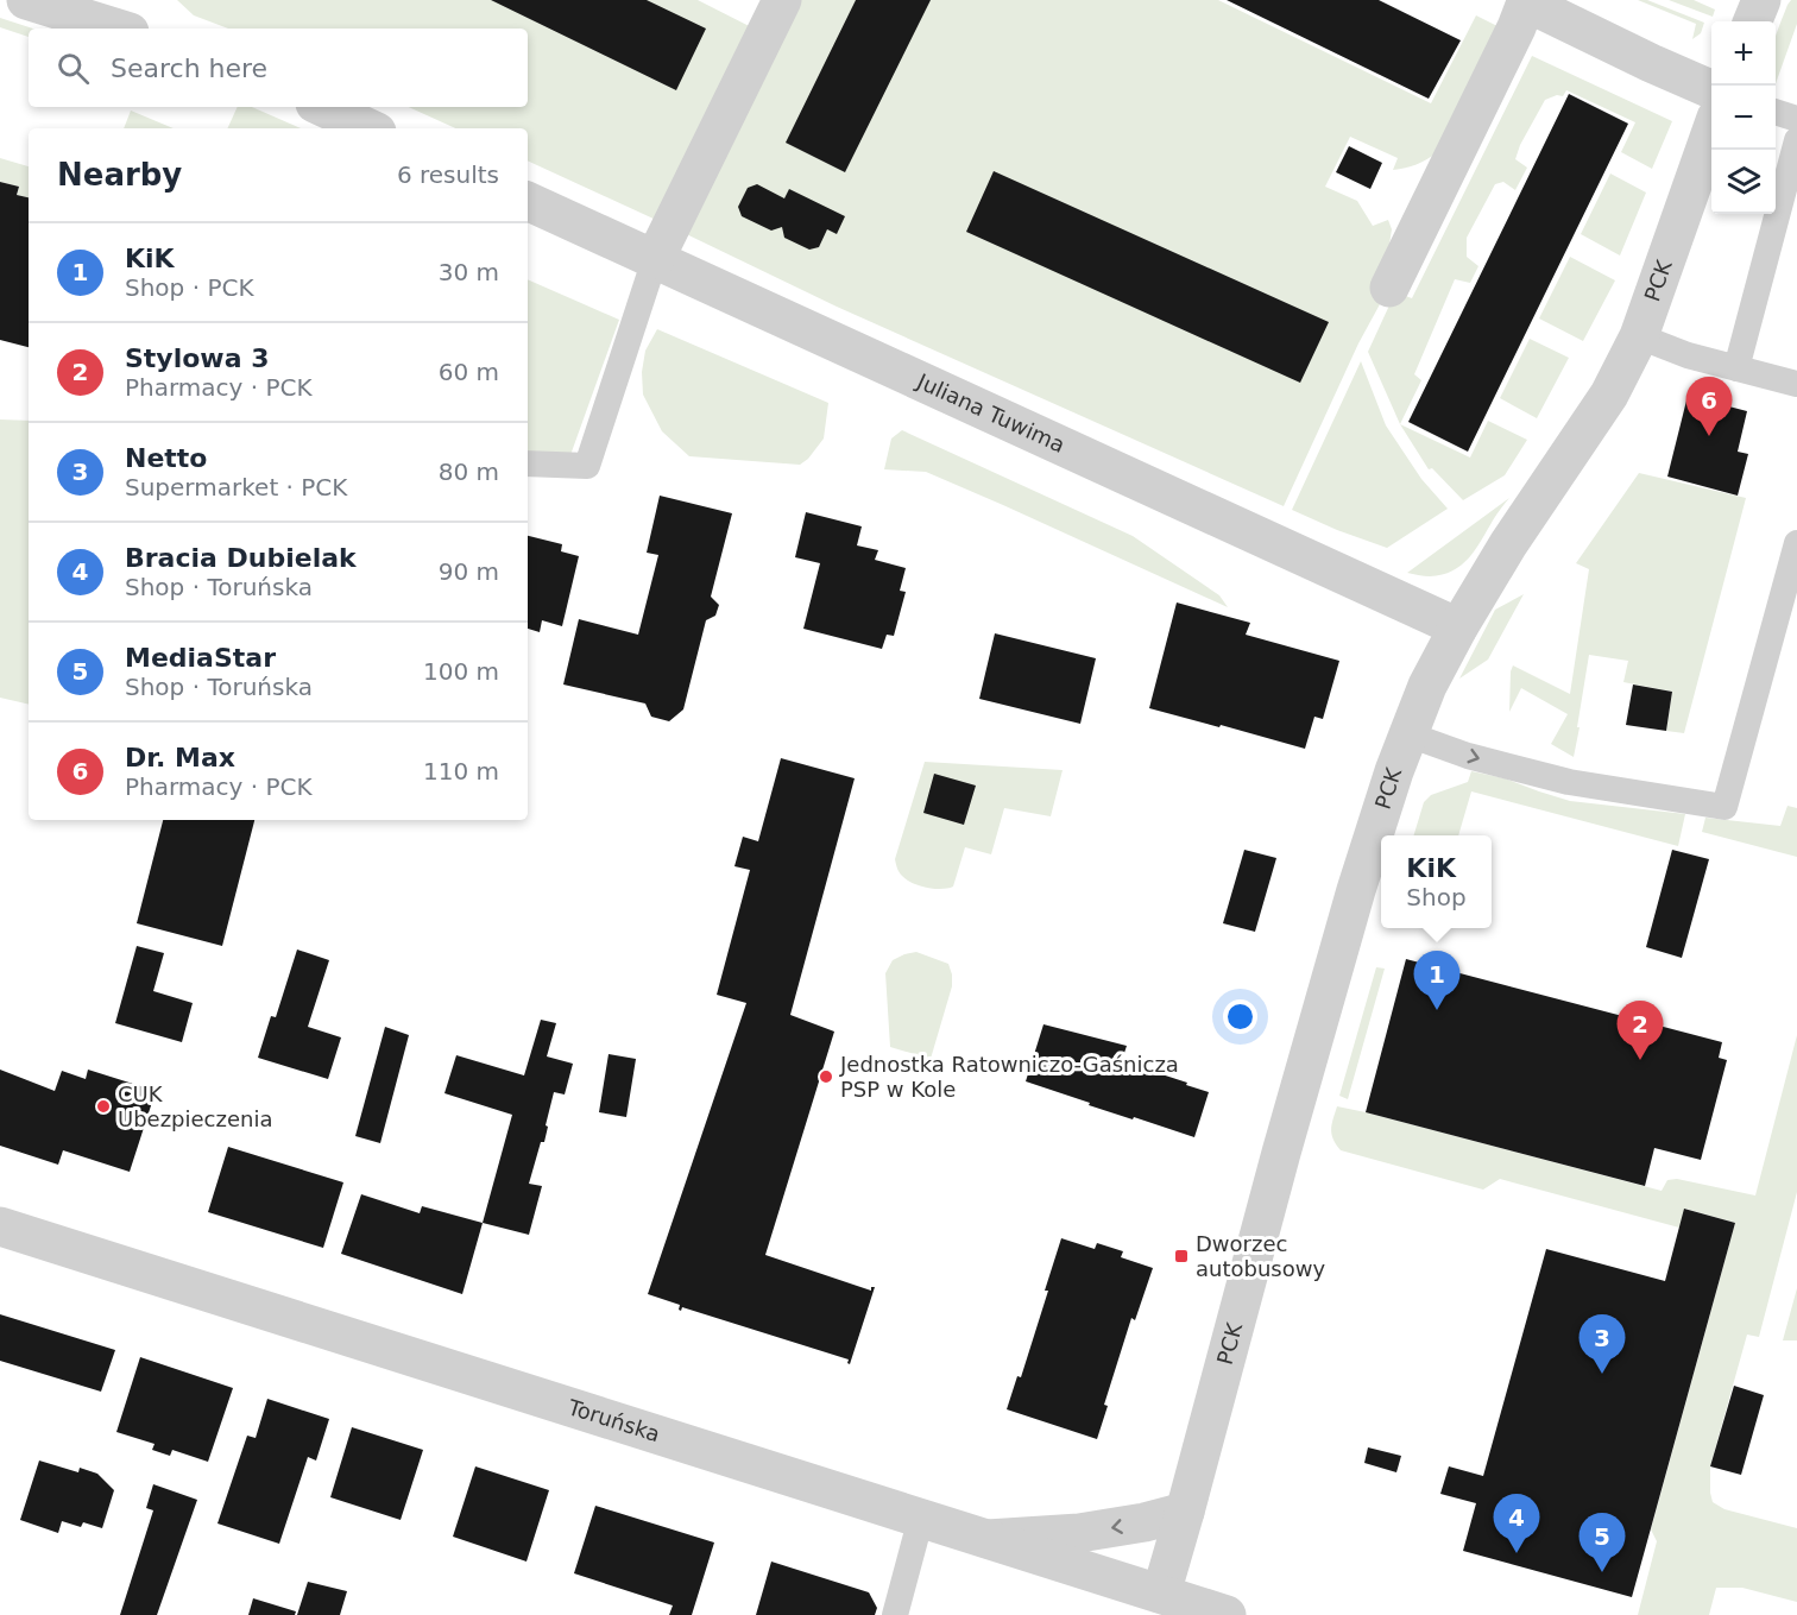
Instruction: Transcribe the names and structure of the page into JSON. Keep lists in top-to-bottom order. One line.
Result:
{"streets":{"street":["PCK","Juliana Tuwima","Toruńska"]},"crossings":[["PCK","Juliana Tuwima"],["PCK","Toruńska"]],"places":{"other":["Jednostka Ratowniczo-Gaśnicza PSP w Kole","CUK Ubezpieczenia"],"transit":["Dworzec autobusowy"]},"page":{"map_buttons":["+","−"],"search":"Search here","heading":["Nearby","6 results"],"list":[{"mark":"1","name":"KiK","note":"Shop · PCK","value":"30 m"},{"mark":"2","name":"Stylowa 3","note":"Pharmacy · PCK","value":"60 m"},{"mark":"3","name":"Netto","note":"Supermarket · PCK","value":"80 m"},{"mark":"4","name":"Bracia Dubielak","note":"Shop · Toruńska","value":"90 m"},{"mark":"5","name":"MediaStar","note":"Shop · Toruńska","value":"100 m"},{"mark":"6","name":"Dr. Max","note":"Pharmacy · PCK","value":"110 m"}],"pins":["6","1","2","3","4","5"],"popup":["KiK","Shop"]}}
